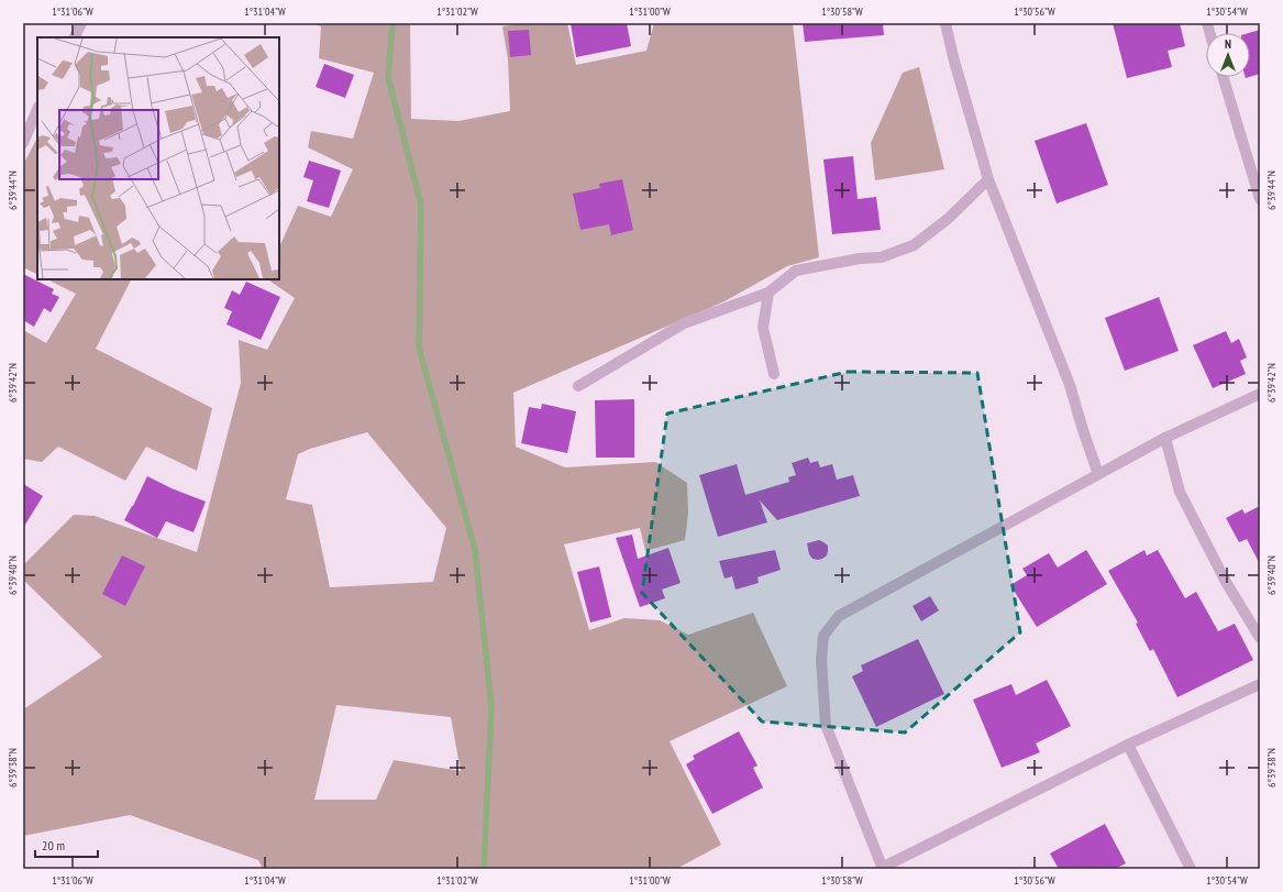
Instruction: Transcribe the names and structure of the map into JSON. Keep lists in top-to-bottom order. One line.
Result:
{"scale_bar":"20 m","north":"top","coordinates":["1°31'06\"W","1°31'04\"W","1°31'02\"W","1°31'00\"W","1°30'58\"W","1°30'56\"W","1°30'54\"W","6°39'44\"N","6°39'42\"N","6°39'40\"N","6°39'38\"N"]}
